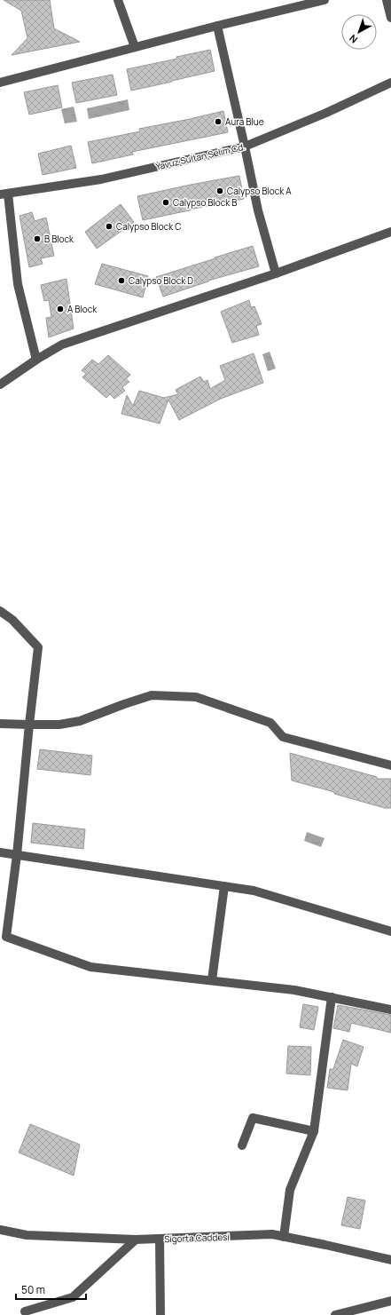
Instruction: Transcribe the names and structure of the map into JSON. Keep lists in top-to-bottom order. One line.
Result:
{"streets":{"street":["Yavuz Sultan Selim Cd.","Sigorta Caddesi"]},"places":["Aura Blue","Calypso Block A","Calypso Block B","Calypso Block C","B Block","Calypso Block D","A Block"],"scale_bar":"50 m","north":"bottom left"}
